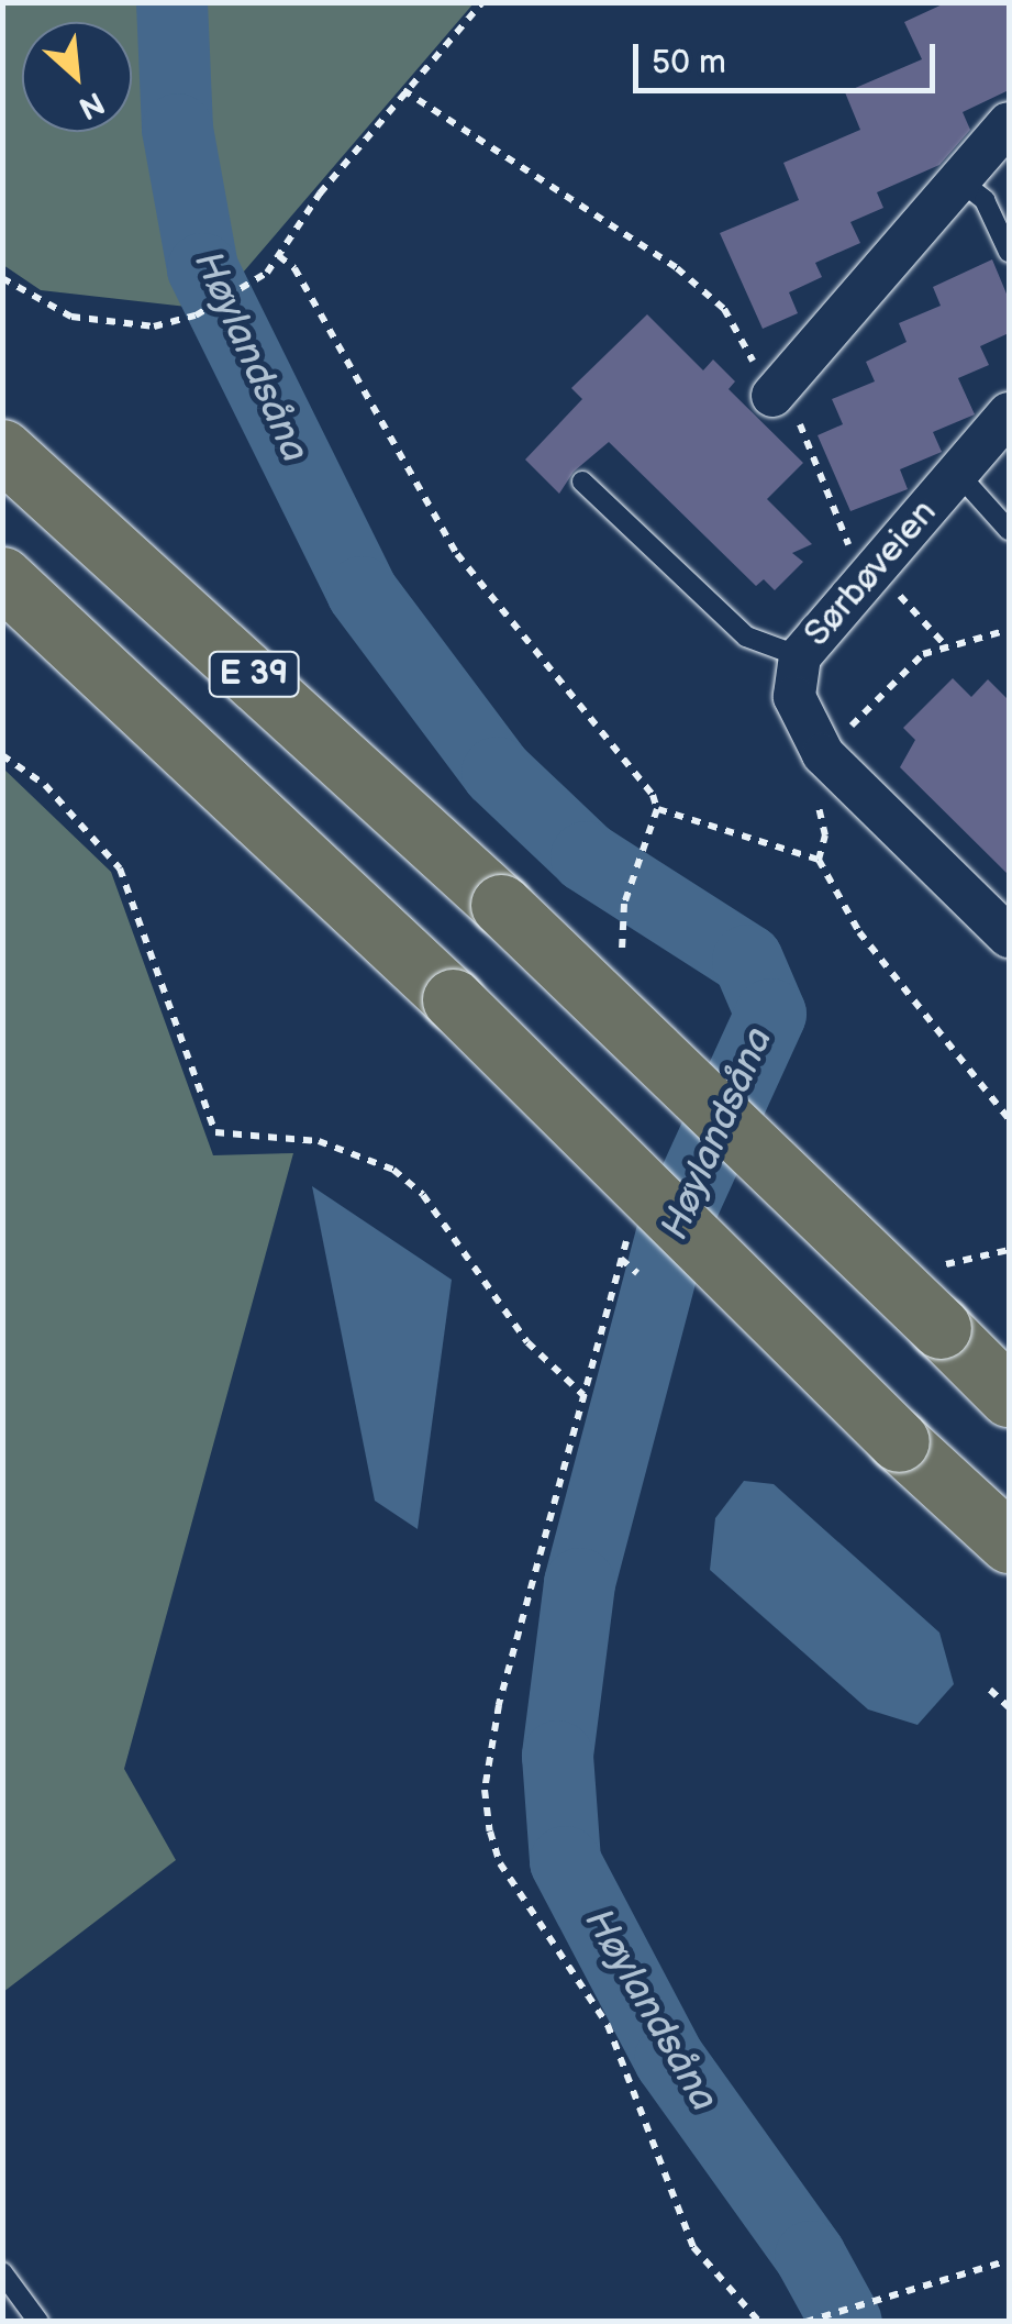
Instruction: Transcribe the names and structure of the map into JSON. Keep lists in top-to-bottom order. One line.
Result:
{"streets":{"highway":["E 39"],"street":["Sørbøveien"]},"water":["Høylandsåna"],"scale_bar":"50 m","north":"bottom right"}
